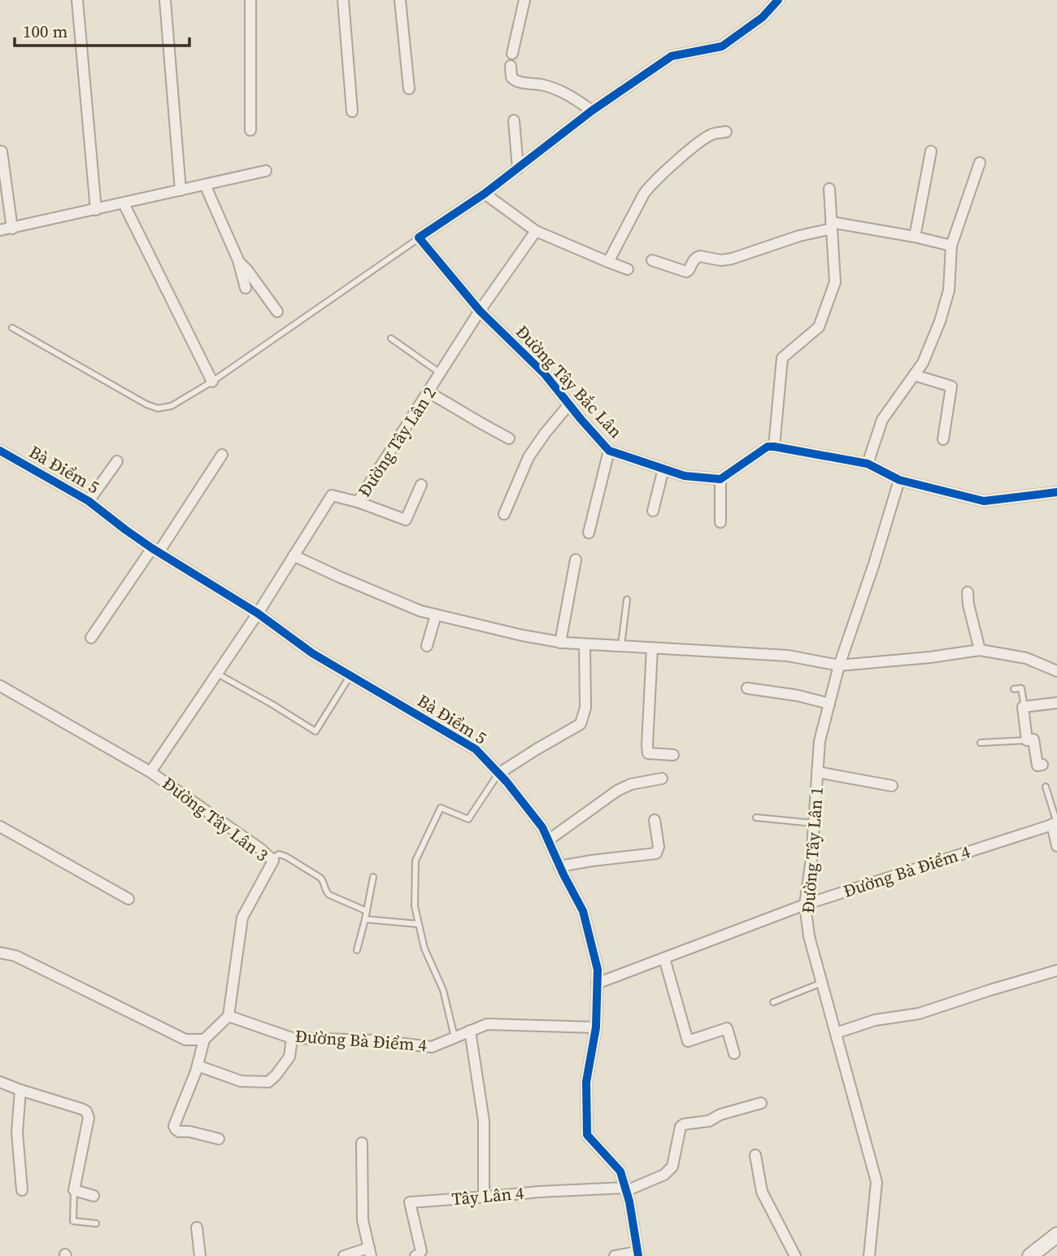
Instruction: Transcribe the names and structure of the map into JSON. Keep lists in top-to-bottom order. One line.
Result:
{"streets":{"street":["Đường Tây Bắc Lân","Đường Tây Lân 2","Bà Điểm 5","Đường Tây Lân 3","Đường Tây Lân 1","Đường Bà Điểm 4","Tây Lân 4"]},"crossings":[["Đường Tây Bắc Lân","Đường Tây Lân 2"],["Đường Tây Lân 2","Bà Điểm 5"],["Đường Tây Lân 2","Đường Tây Lân 3"],["Bà Điểm 5","Đường Bà Điểm 4"],["Bà Điểm 5","Tây Lân 4"],["Đường Tây Lân 3","Đường Bà Điểm 4"],["Đường Tây Lân 1","Đường Bà Điểm 4"]],"scale_bar":"100 m"}
